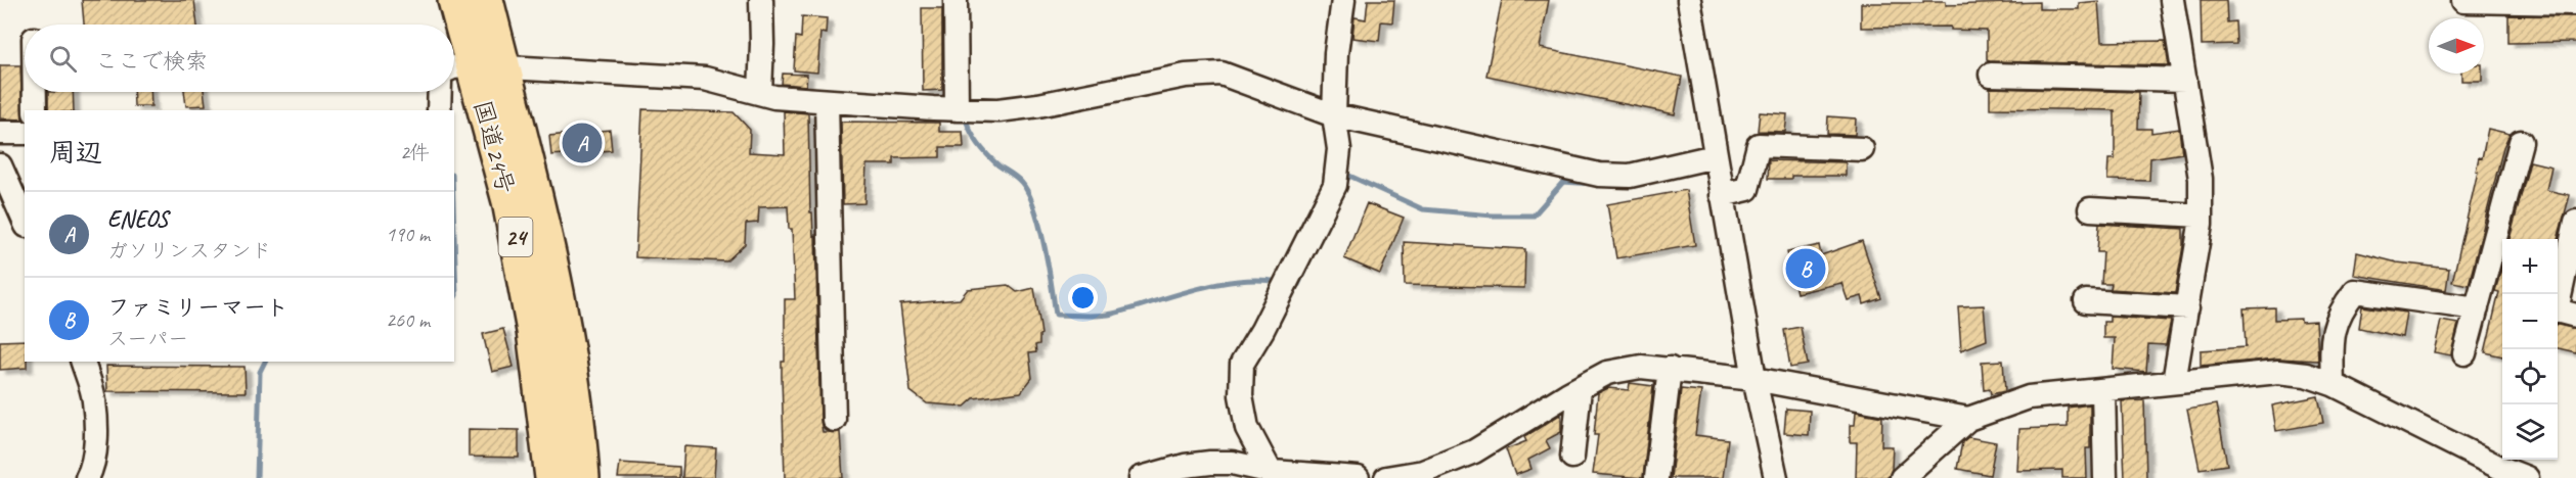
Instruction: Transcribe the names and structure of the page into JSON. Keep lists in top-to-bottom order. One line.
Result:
{"streets":{"highway":["国道24号","24"]},"north":"right","page":{"search":"ここで検索","heading":["周辺","2件"],"pins":["A","B"],"list":[{"mark":"A","name":"ENEOS","note":"ガソリンスタンド","value":"190 m"},{"mark":"B","name":"ファミリーマート","note":"スーパー","value":"260 m"}],"map_buttons":["+","−"]}}
